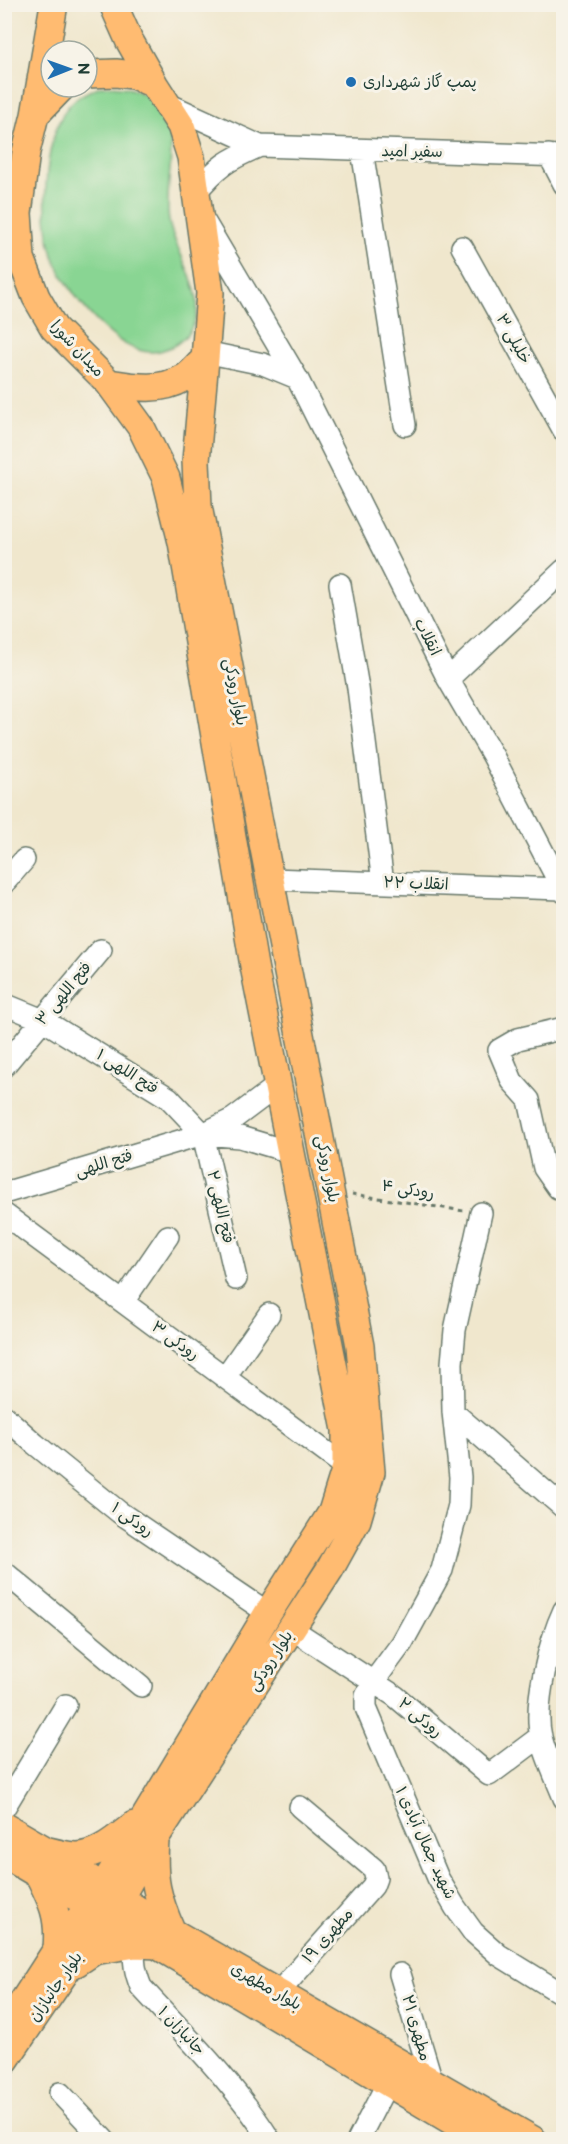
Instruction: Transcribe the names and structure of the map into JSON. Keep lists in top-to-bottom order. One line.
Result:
{"streets":{"main road":["میدان شورا","بلوار رودکی","بلوار جانبازان","بلوار مطهری"],"street":["سفیر امید","خلیلی ۳","انقلاب","انقلاب ۲۲","فتح اللهی ۳","فتح اللهی ۱","فتح اللهی","فتح اللهی ۲","رودکی ۳","رودکی ۱","رودکی ۲","شهید جمال آبادی ۱","مطهری ۱۹","مطهری ۲۱","جانبازان ۱"],"path":["رودکی ۴"]},"crossings":[["سفیر امید","انقلاب"],["میدان شورا","بلوار رودکی"],["انقلاب","انقلاب ۲۲"],["بلوار رودکی","انقلاب ۲۲"],["بلوار رودکی","رودکی ۴"],["بلوار رودکی","رودکی ۳"],["بلوار رودکی","رودکی ۱"],["بلوار رودکی","رودکی ۲"],["بلوار رودکی","بلوار جانبازان"],["بلوار رودکی","بلوار مطهری"],["فتح اللهی ۳","فتح اللهی ۱"],["فتح اللهی ۱","فتح اللهی"],["فتح اللهی ۱","فتح اللهی ۲"],["فتح اللهی","فتح اللهی ۲"],["رودکی ۲","شهید جمال آبادی ۱"],["مطهری ۱۹","بلوار مطهری"],["بلوار جانبازان","بلوار مطهری"],["بلوار مطهری","مطهری ۲۱"],["بلوار مطهری","جانبازان ۱"]],"places":["پمپ گاز شهرداری"],"north":"right"}
